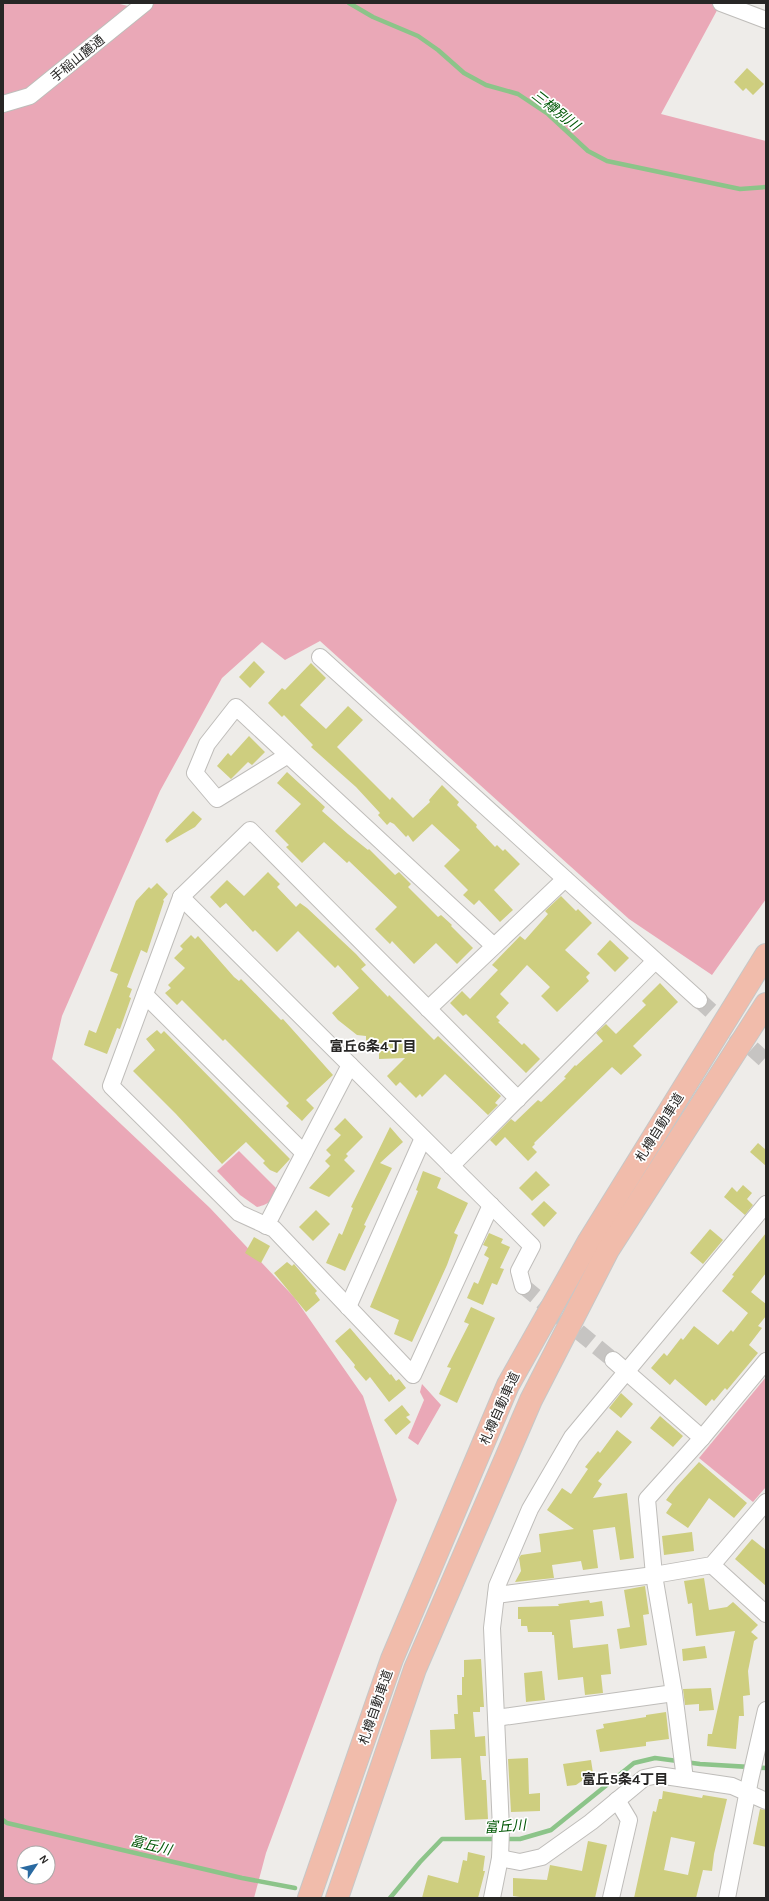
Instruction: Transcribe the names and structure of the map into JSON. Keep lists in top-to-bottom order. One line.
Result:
{"streets":{"highway":["札樽自動車道"],"street":["手稲山麓通"]},"districts":["富丘6条4丁目","富丘5条4丁目"],"water":["三樽別川","富丘川"],"north":"top right"}
